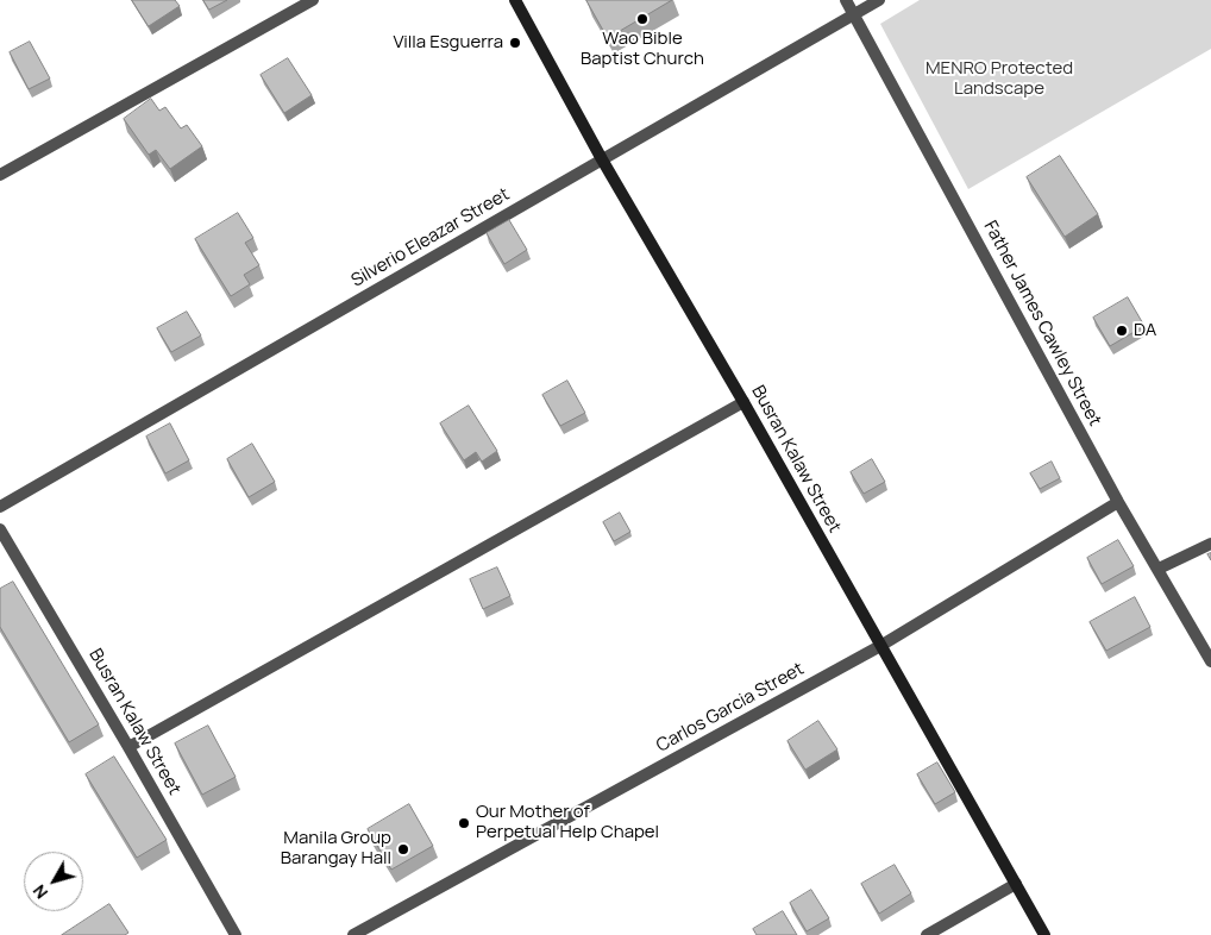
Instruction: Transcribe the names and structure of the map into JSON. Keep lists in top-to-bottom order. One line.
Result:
{"streets":{"street":["Silverio Eleazar Street","Father James Cawley Street","Busran Kalaw Street","Carlos Garcia Street"]},"crossings":[["Silverio Eleazar Street","Father James Cawley Street"],["Silverio Eleazar Street","Busran Kalaw Street"],["Father James Cawley Street","Carlos Garcia Street"],["Busran Kalaw Street","Carlos Garcia Street"]],"parks":["MENRO Protected Landscape"],"places":["Wao Bible Baptist Church","Villa Esguerra","DA","Our Mother of Perpetual Help Chapel","Manila Group Barangay Hall"],"north":"bottom left"}
